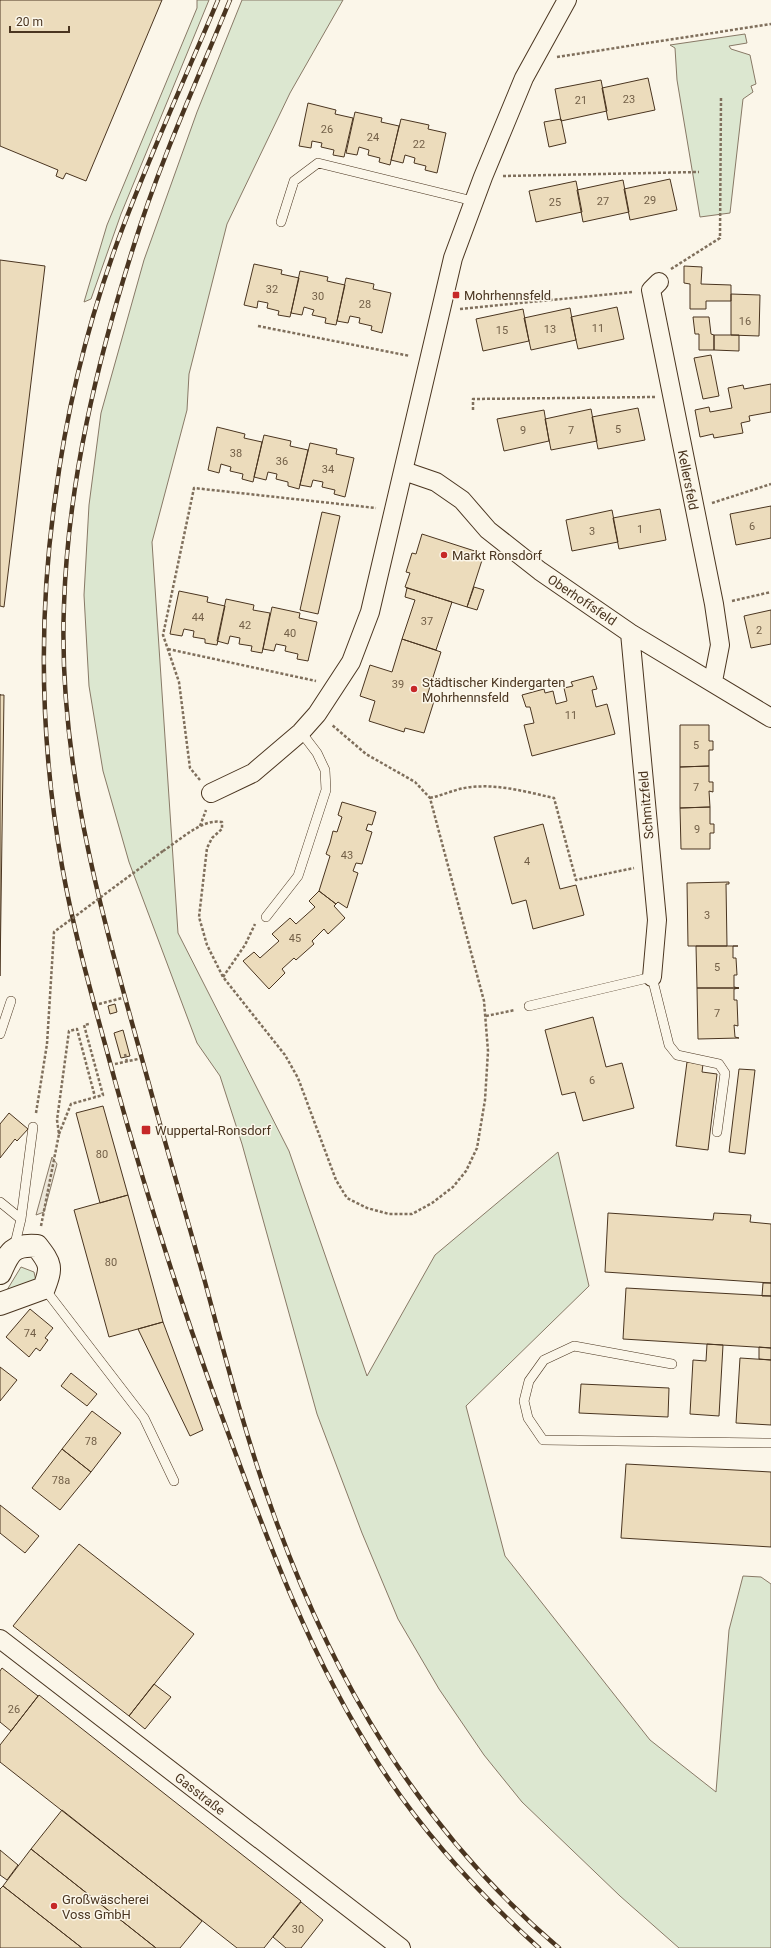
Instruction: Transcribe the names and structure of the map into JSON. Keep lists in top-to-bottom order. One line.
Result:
{"streets":{"street":["Kellersfeld","Oberhoffsfeld","Schmitzfeld","Gasstraße"]},"crossings":[["Kellersfeld","Oberhoffsfeld"],["Oberhoffsfeld","Schmitzfeld"]],"places":{"transit":["Mohrhennsfeld","Wuppertal-Ronsdorf"],"other":["Markt Ronsdorf","Städtischer Kindergarten Mohrhennsfeld","Großwäscherei Voss GmbH"]},"house_numbers":["23","21","26","24","22","29","27","25","32","30","28","16","11","13","15","5","9","7","38","36","34","6","1","3","44","37","42","2","40","39","11","5","7","9","43","4","3","45","5","7","6","80","80","74","78","78a","26","30"],"scale_bar":"20 m"}
